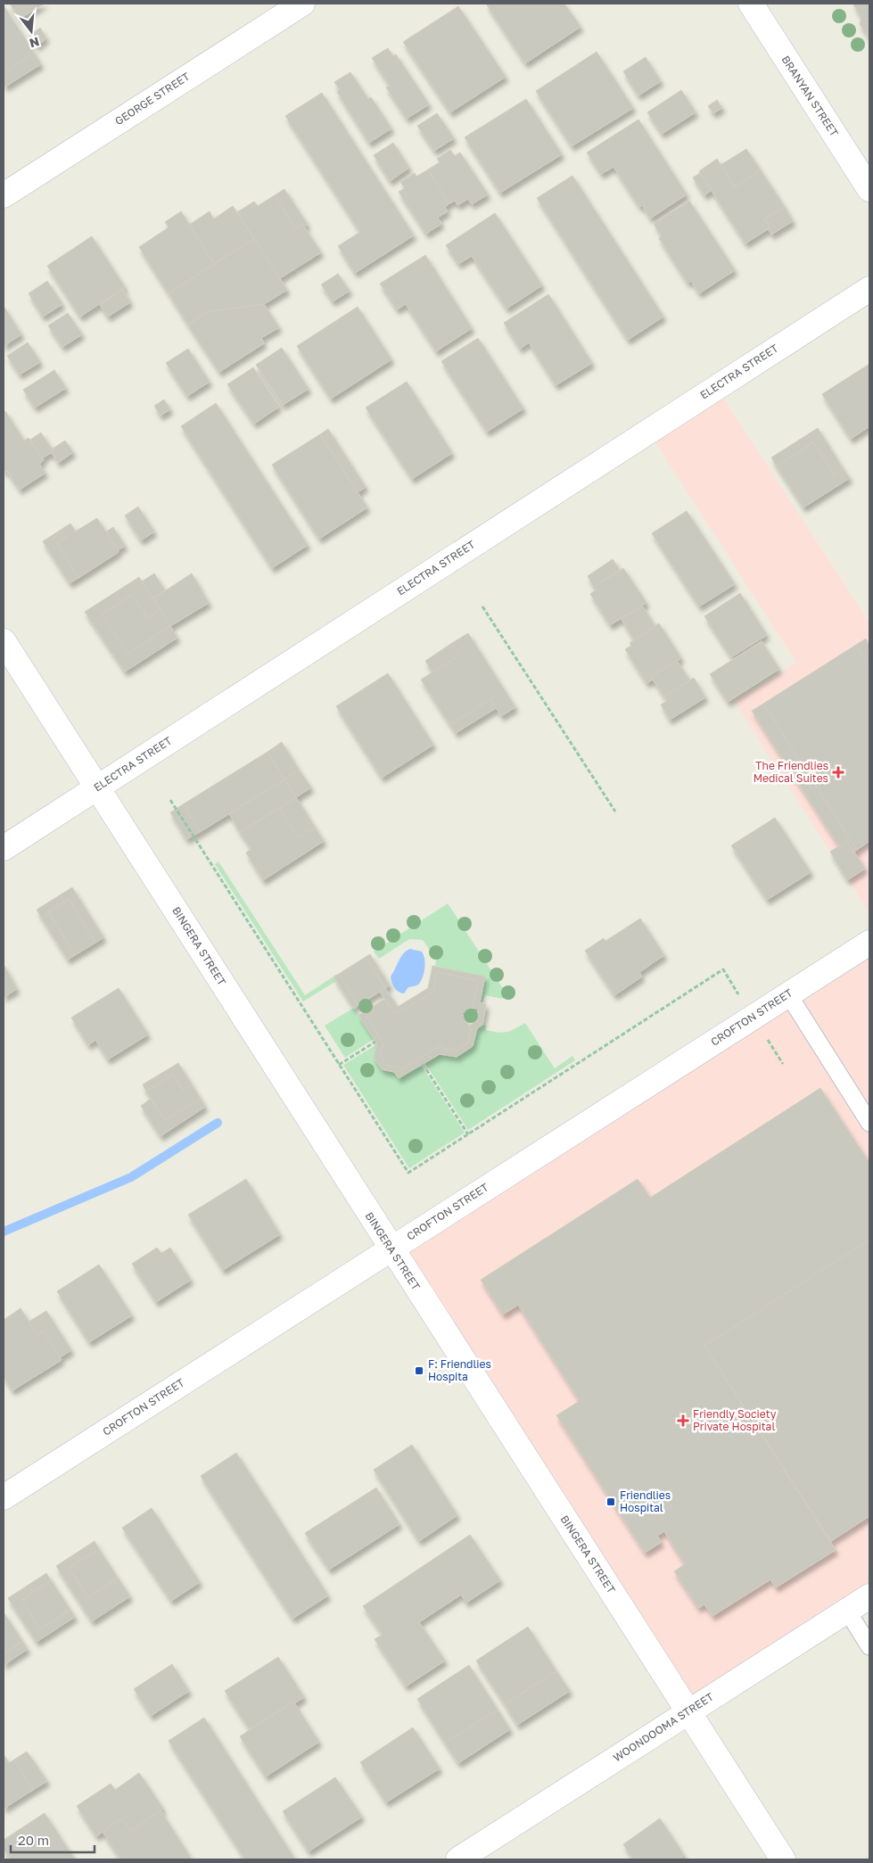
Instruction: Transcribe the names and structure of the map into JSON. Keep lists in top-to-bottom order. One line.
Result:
{"streets":{"street":["BRANYAN STREET","GEORGE STREET","ELECTRA STREET","BINGERA STREET","CROFTON STREET","WOONDOOMA STREET"]},"crossings":[["ELECTRA STREET","BINGERA STREET"],["BINGERA STREET","CROFTON STREET"],["BINGERA STREET","WOONDOOMA STREET"]],"places":{"health":["The Friendlies Medical Suites","Friendly Society Private Hospital"],"transit":["F: Friendlies Hospita","Friendlies Hospital"]},"scale_bar":"20 m","north":"bottom"}
